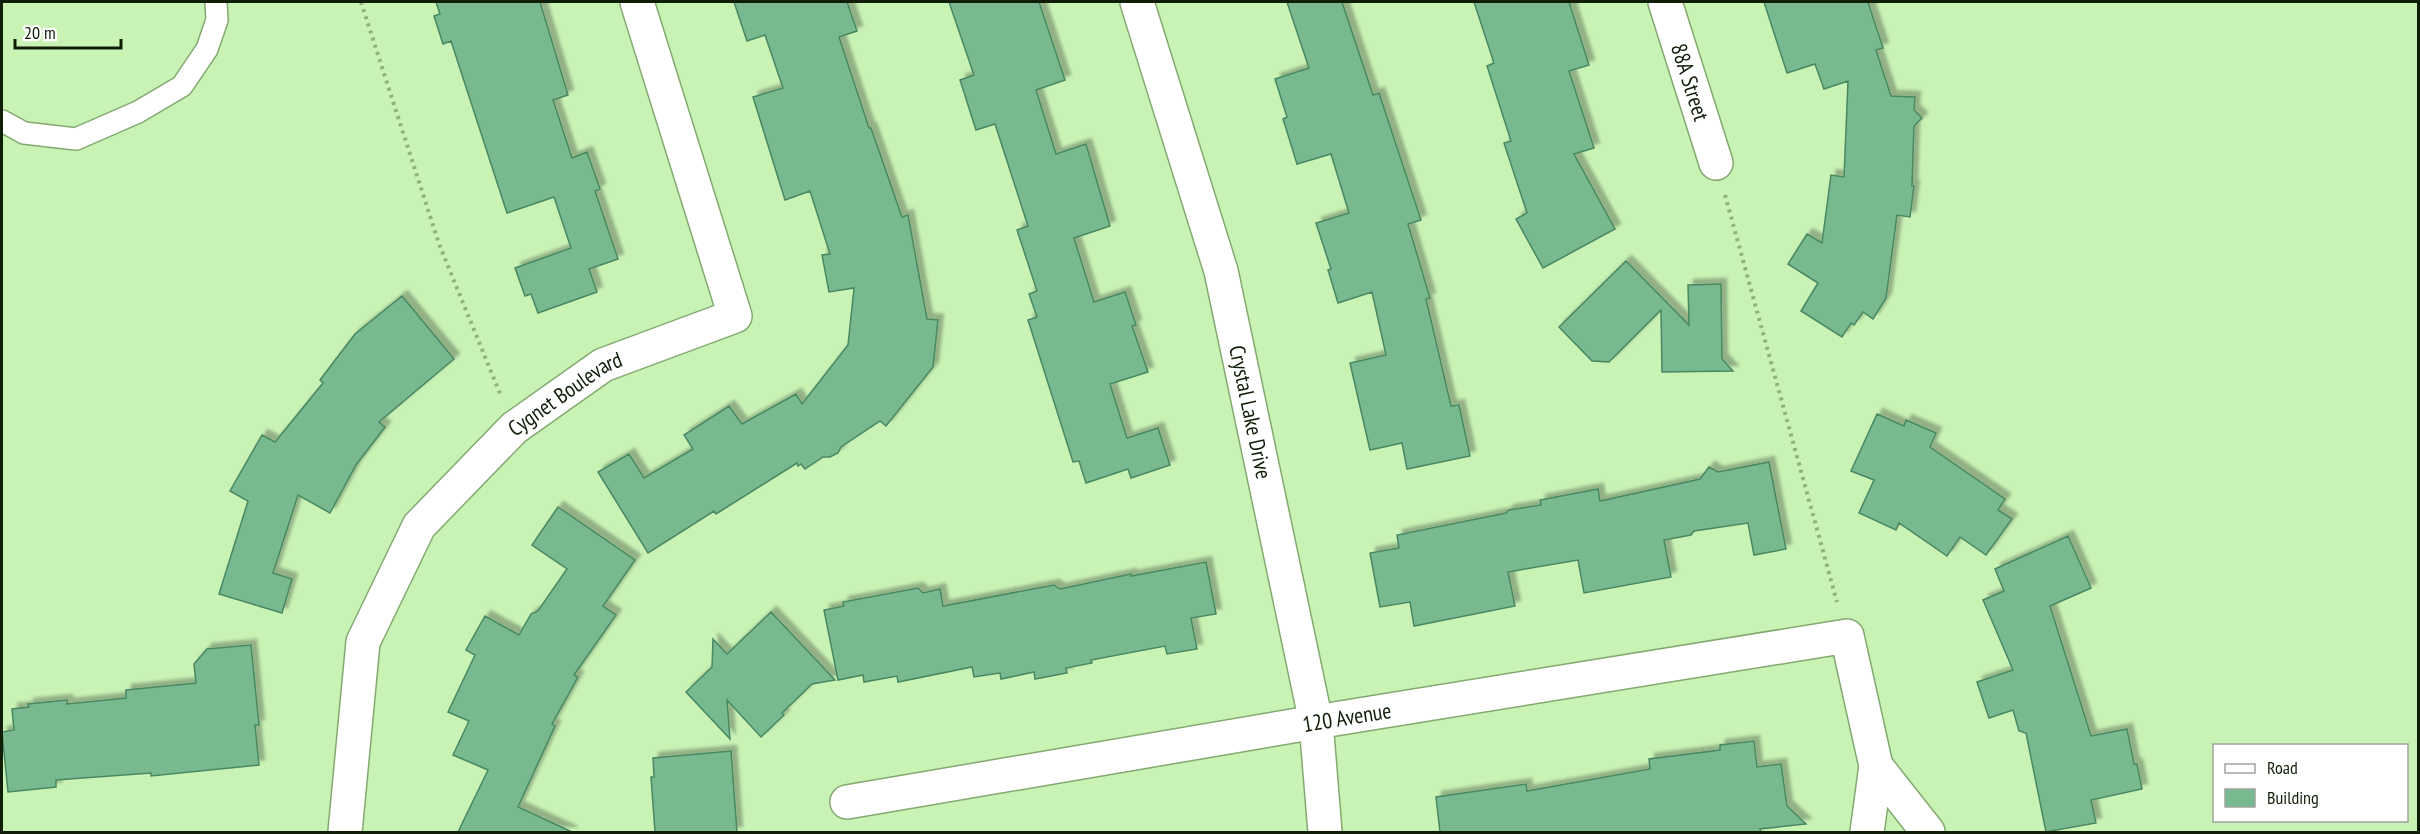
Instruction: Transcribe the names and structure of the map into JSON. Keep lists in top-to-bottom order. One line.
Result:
{"streets":{"street":["88A Street","Cygnet Boulevard","Crystal Lake Drive","120 Avenue"]},"crossings":[["Crystal Lake Drive","120 Avenue"]],"legend":["Road","Building"],"scale_bar":"20 m"}
